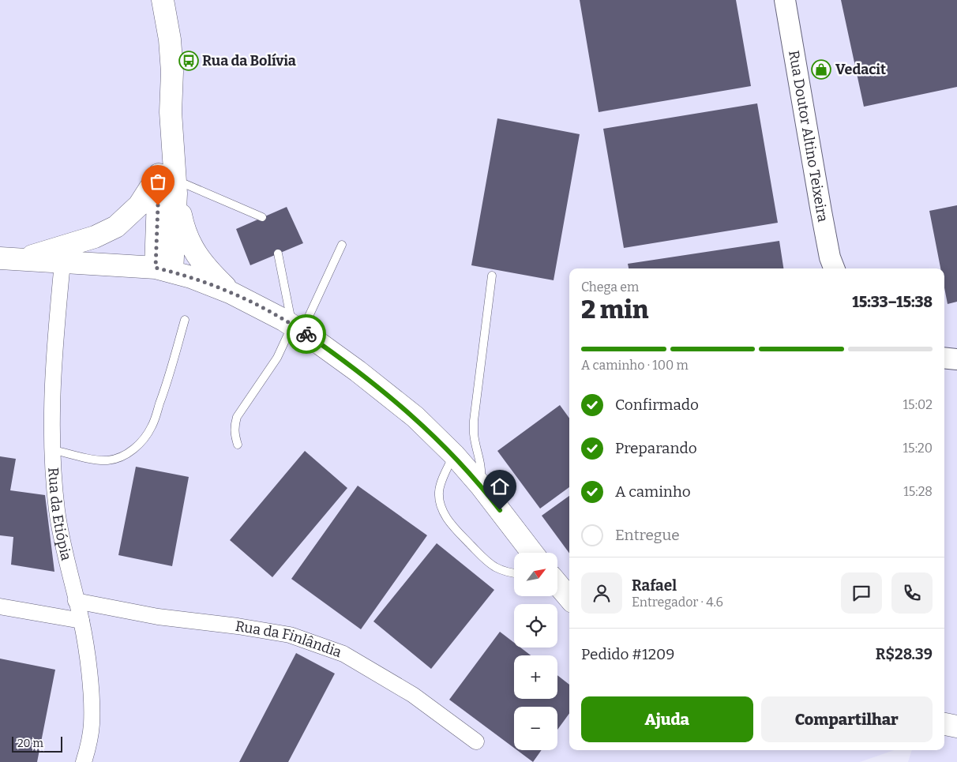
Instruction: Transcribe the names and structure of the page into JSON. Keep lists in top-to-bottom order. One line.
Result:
{"streets":{"street":["Rua Doutor Altino Teixeira","Rua da Etiópia","Rua da Finlândia"]},"crossings":[["Rua da Etiópia","Rua da Finlândia"]],"places":{"bus stop":["Rua da Bolívia"],"shop":["Vedacit"]},"scale_bar":"20 m","north":"top right","page":{"heading":["2 min","Chega em","15:33–15:38"],"panel":["Rafael","Entregador · 4.6","Pedido #1209","R$28.39"],"bar":"A caminho · 100 m","list":[["Confirmado","15:02"],["Preparando","15:20"],["A caminho","15:28"],"Entregue"],"map_buttons":["+","−"],"buttons":["Ajuda","Compartilhar"],"scale":"20 m"}}
